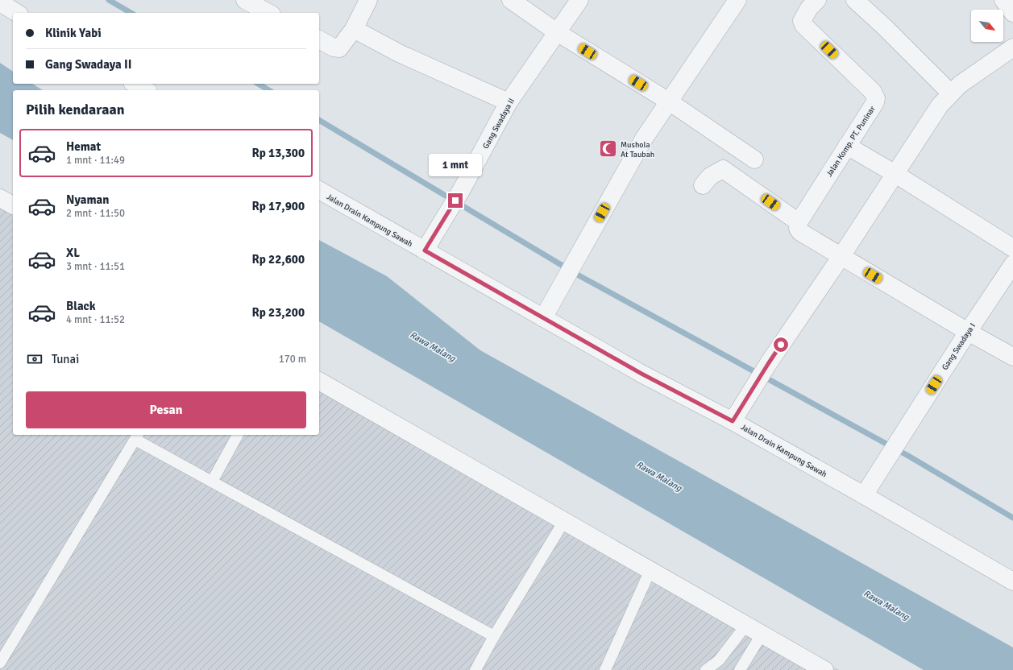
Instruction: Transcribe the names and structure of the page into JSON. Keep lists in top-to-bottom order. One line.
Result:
{"streets":{"street":["Gang Swadaya II","Jalan Komp. PT. Puninar","Jalan Drain Kampung Sawah","Gang Swadaya I"]},"crossings":[["Gang Swadaya II","Jalan Drain Kampung Sawah"],["Jalan Drain Kampung Sawah","Gang Swadaya I"]],"water":["Rawa Malang"],"places":{"mosque":["Mushola At Taubah"]},"north":"bottom right","page":{"banner":["Klinik Yabi","Gang Swadaya II"],"heading":"Pilih kendaraan","list":[{"name":"Hemat","note":"1 mnt · 11:49","value":"Rp 13,300"},{"name":"Nyaman","note":"2 mnt · 11:50","value":"Rp 17,900"},{"name":"XL","note":"3 mnt · 11:51","value":"Rp 22,600"},{"name":"Black","note":"4 mnt · 11:52","value":"Rp 23,200"}],"bubble":"1 mnt","pay":["Tunai","170 m"],"buttons":"Pesan"}}
